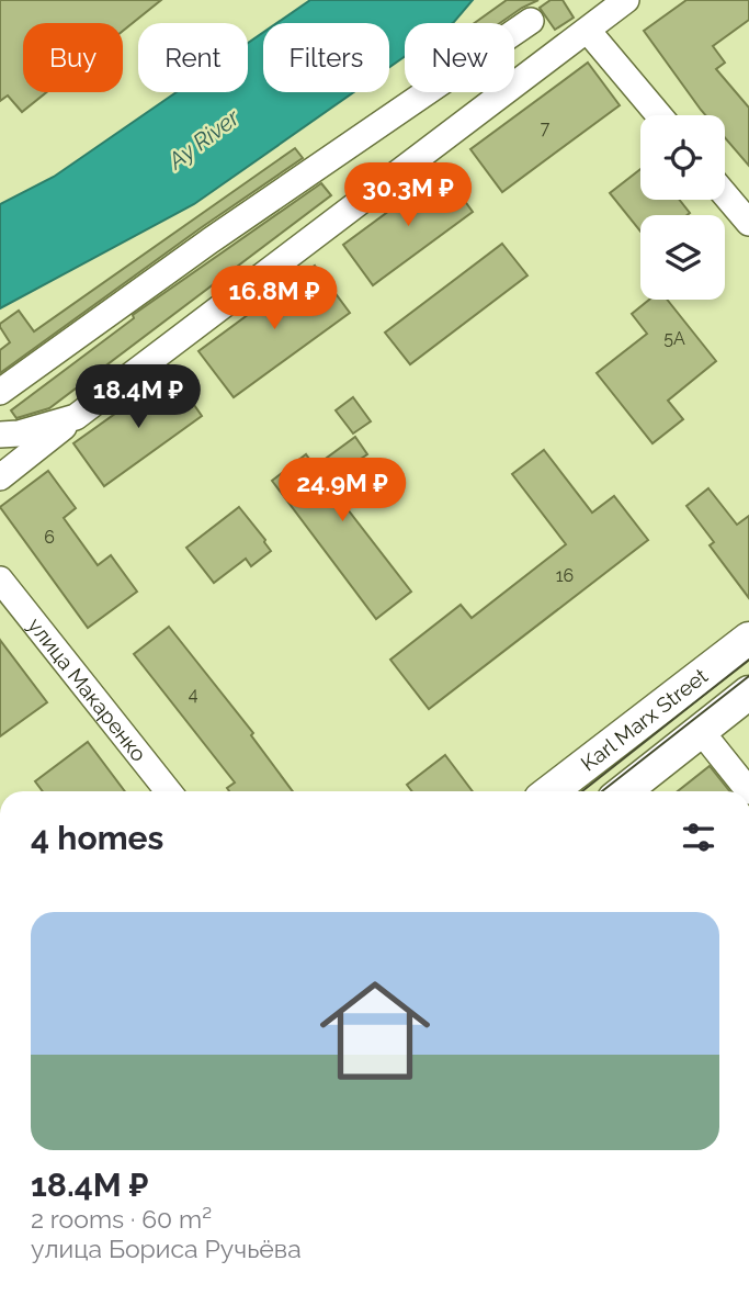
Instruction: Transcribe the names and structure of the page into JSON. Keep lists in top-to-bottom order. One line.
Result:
{"streets":{"main road":["Karl Marx Street"],"street":["улица Макаренко"]},"water":["Ay River"],"house_numbers":["7","5А","6","16","4"],"page":{"chip":["Buy","Rent","Filters","New"],"price":["30.3M ₽","16.8M ₽","18.4M ₽","24.9M ₽"],"heading":"4 homes","list":[{"name":"18.4M ₽","note":"2 rooms · 60 m² · улица Бориса Ручьёва"}]}}
